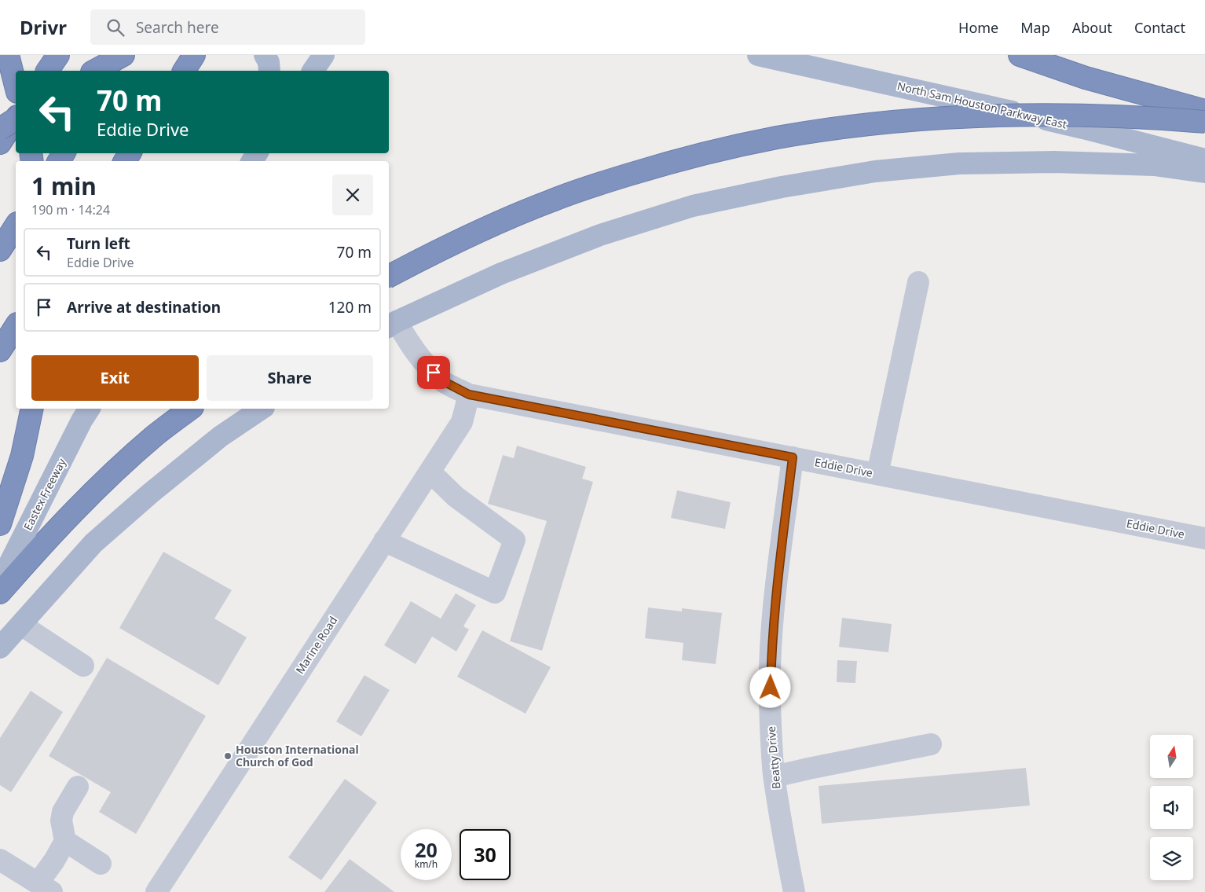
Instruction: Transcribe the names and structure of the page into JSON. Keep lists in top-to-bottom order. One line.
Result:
{"streets":{"main road":["North Sam Houston Parkway East","Eastex Freeway"],"street":["Eddie Drive","Marine Road","Beatty Drive"]},"crossings":[["Eddie Drive","Marine Road"],["Eddie Drive","Beatty Drive"]],"places":["Houston International Church of God"],"north":"top","page":{"header":"Drivr","search":"Search here","nav":["Home","Map","About","Contact"],"turn":["70 m","Eddie Drive"],"heading":["1 min","190 m · 14:24"],"list":[{"name":"Turn left","note":"Eddie Drive","value":"70 m"},{"name":"Arrive at destination","value":"120 m"}],"buttons":["Exit","Share"],"speed":"20 km/h","limit":"30"}}
